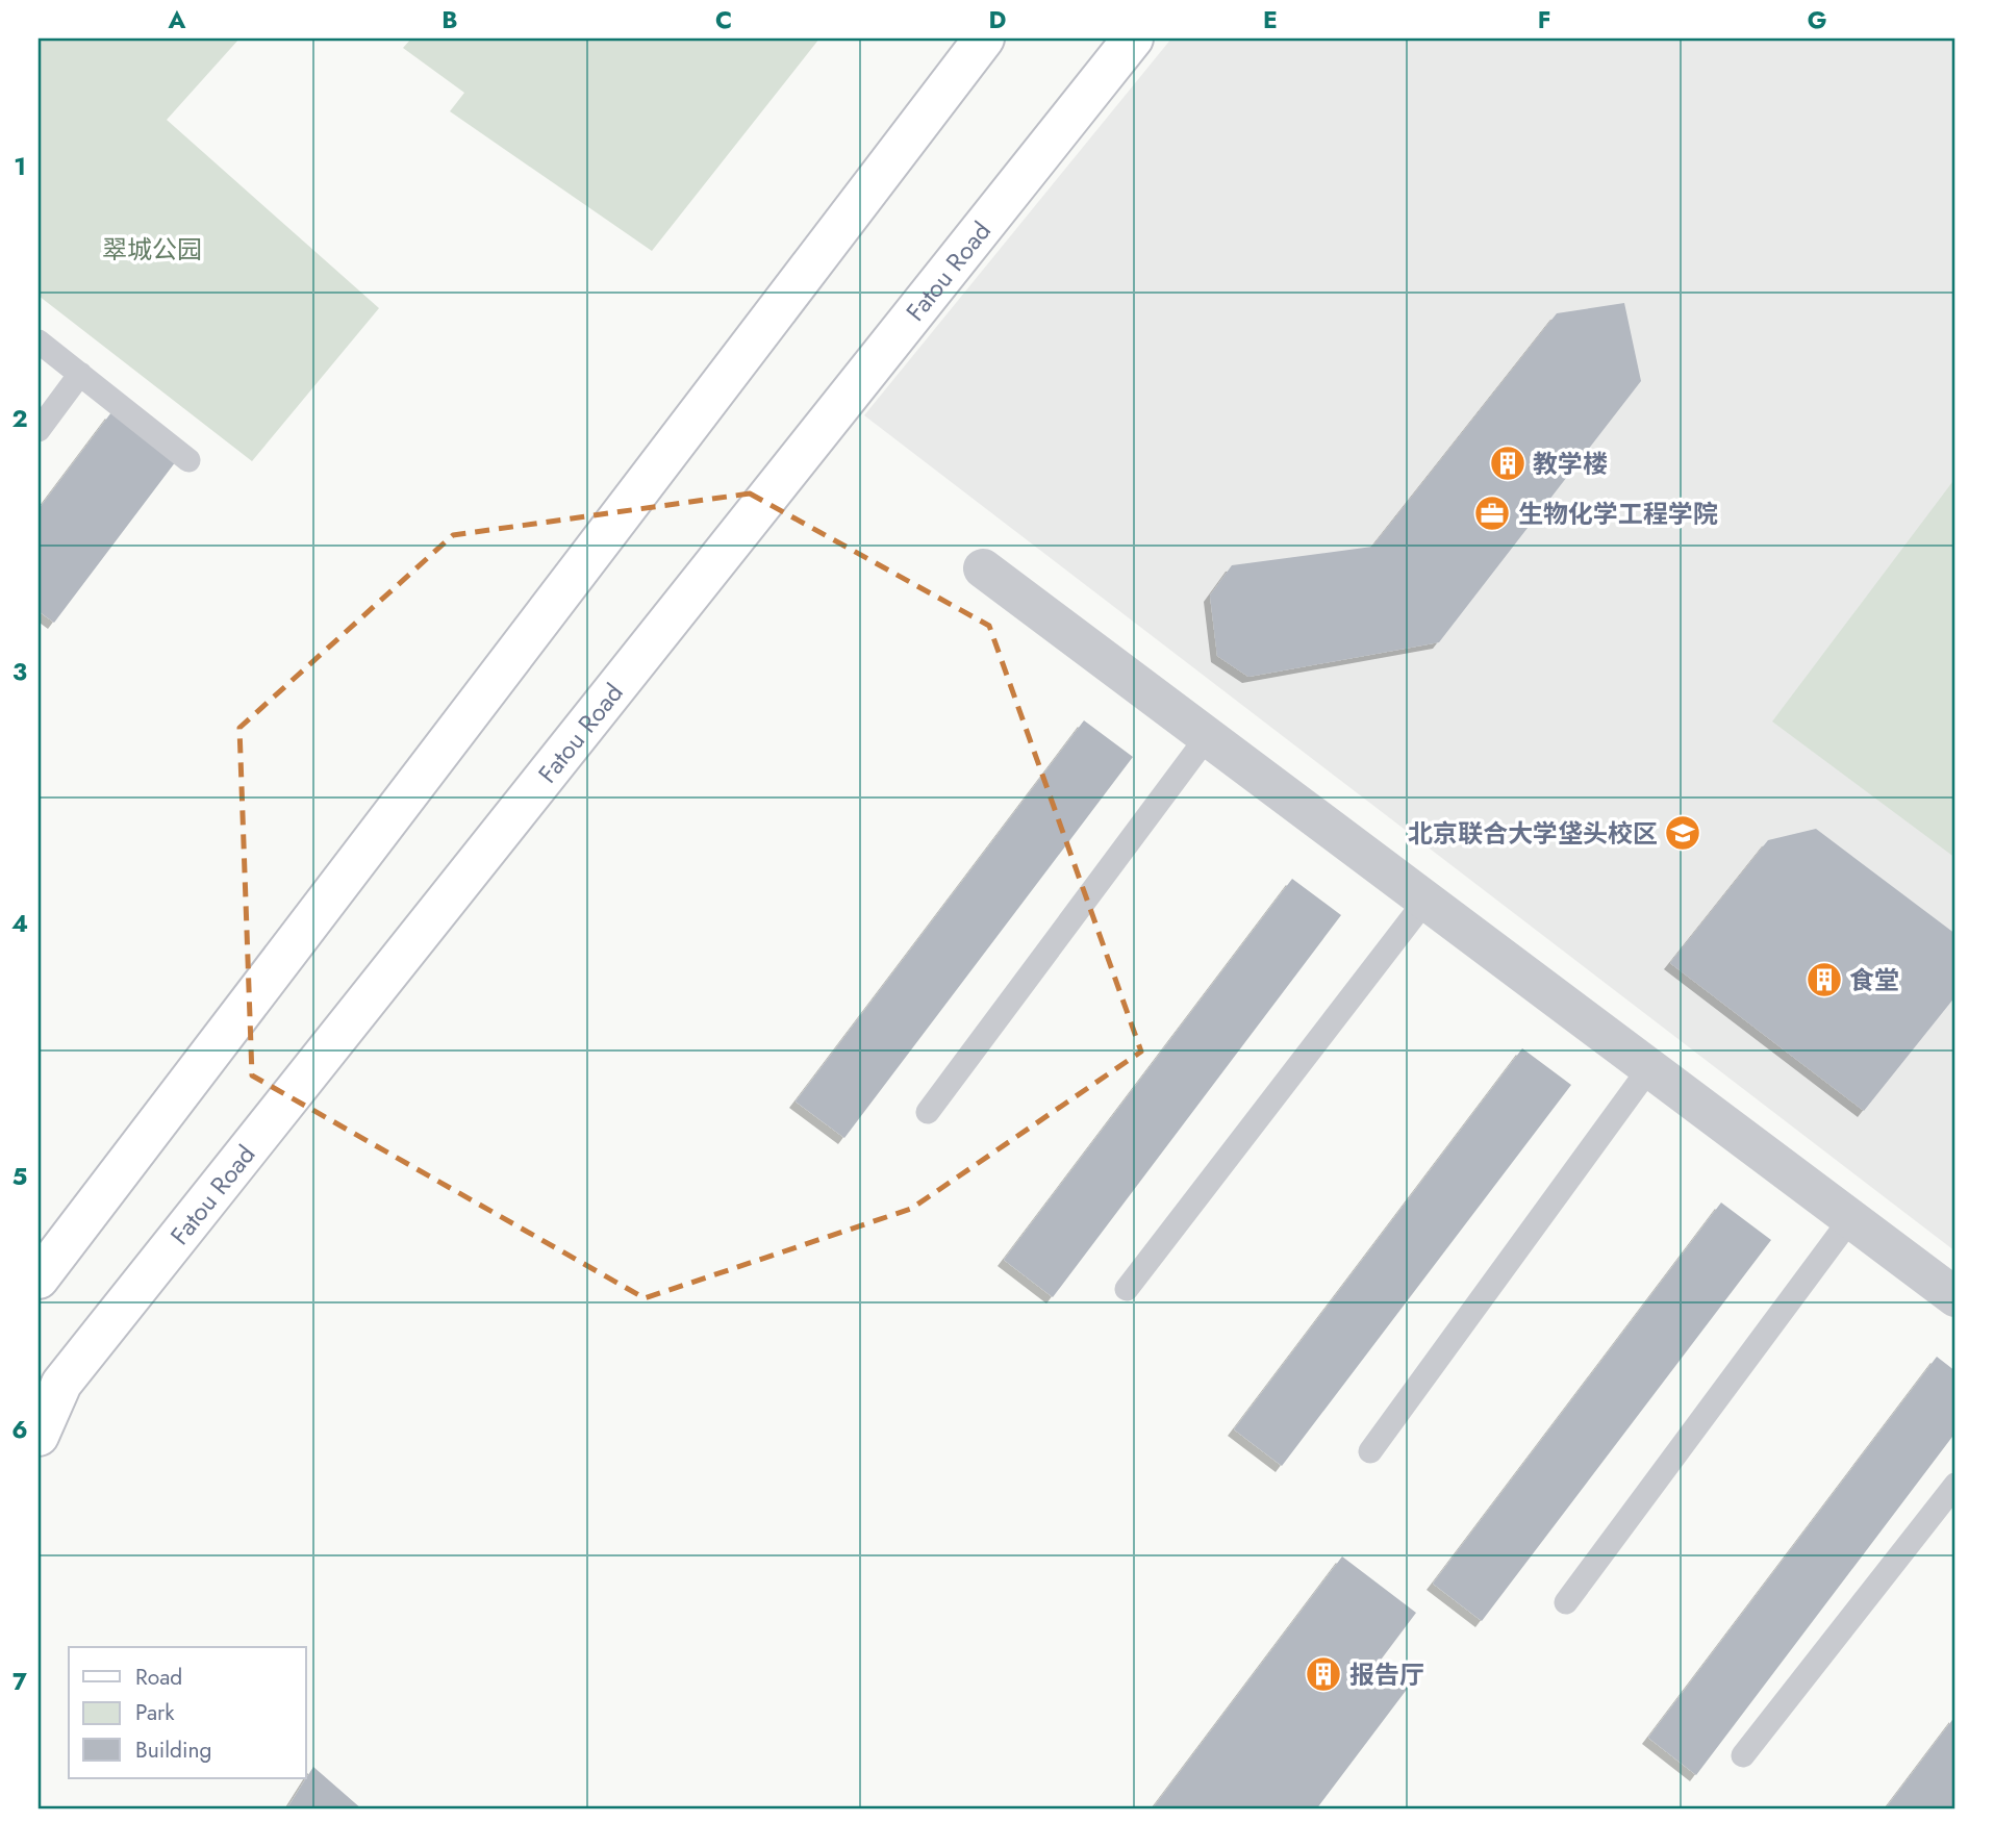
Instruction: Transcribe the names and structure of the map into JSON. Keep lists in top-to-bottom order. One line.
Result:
{"streets":{"main road":["Fatou Road"]},"parks":["翠城公园"],"places":{"building":["教学楼","食堂","报告厅"],"office":["生物化学工程学院"],"school or university":["北京联合大学垡头校区"]},"legend":["Road","Park","Building"],"grid":{"columns":["A","B","C","D","E","F","G"],"rows":["1","2","3","4","5","6","7"]}}
